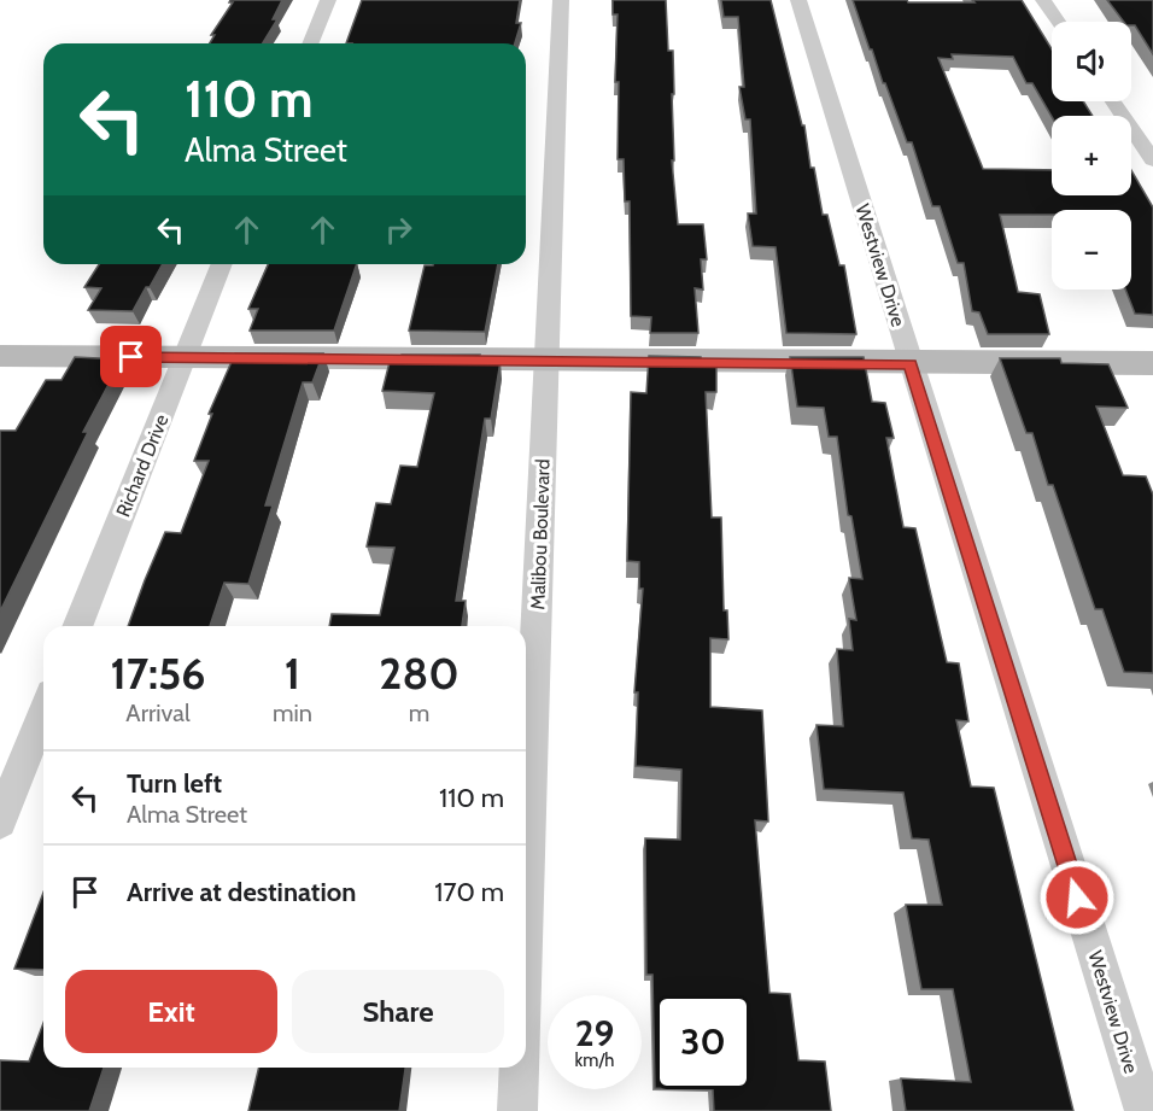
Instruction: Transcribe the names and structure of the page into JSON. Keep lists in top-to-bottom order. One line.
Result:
{"streets":{"street":["Westview Drive","Richard Drive","Malibou Boulevard"]},"page":{"map_buttons":["+","−"],"turn":["110 m","Alma Street"],"eta":["17:56","Arrival","1","min","280","m"],"list":[{"name":"Turn left","note":"Alma Street","value":"110 m"},{"name":"Arrive at destination","value":"170 m"}],"buttons":["Exit","Share"],"speed":"29 km/h","limit":"30"}}
